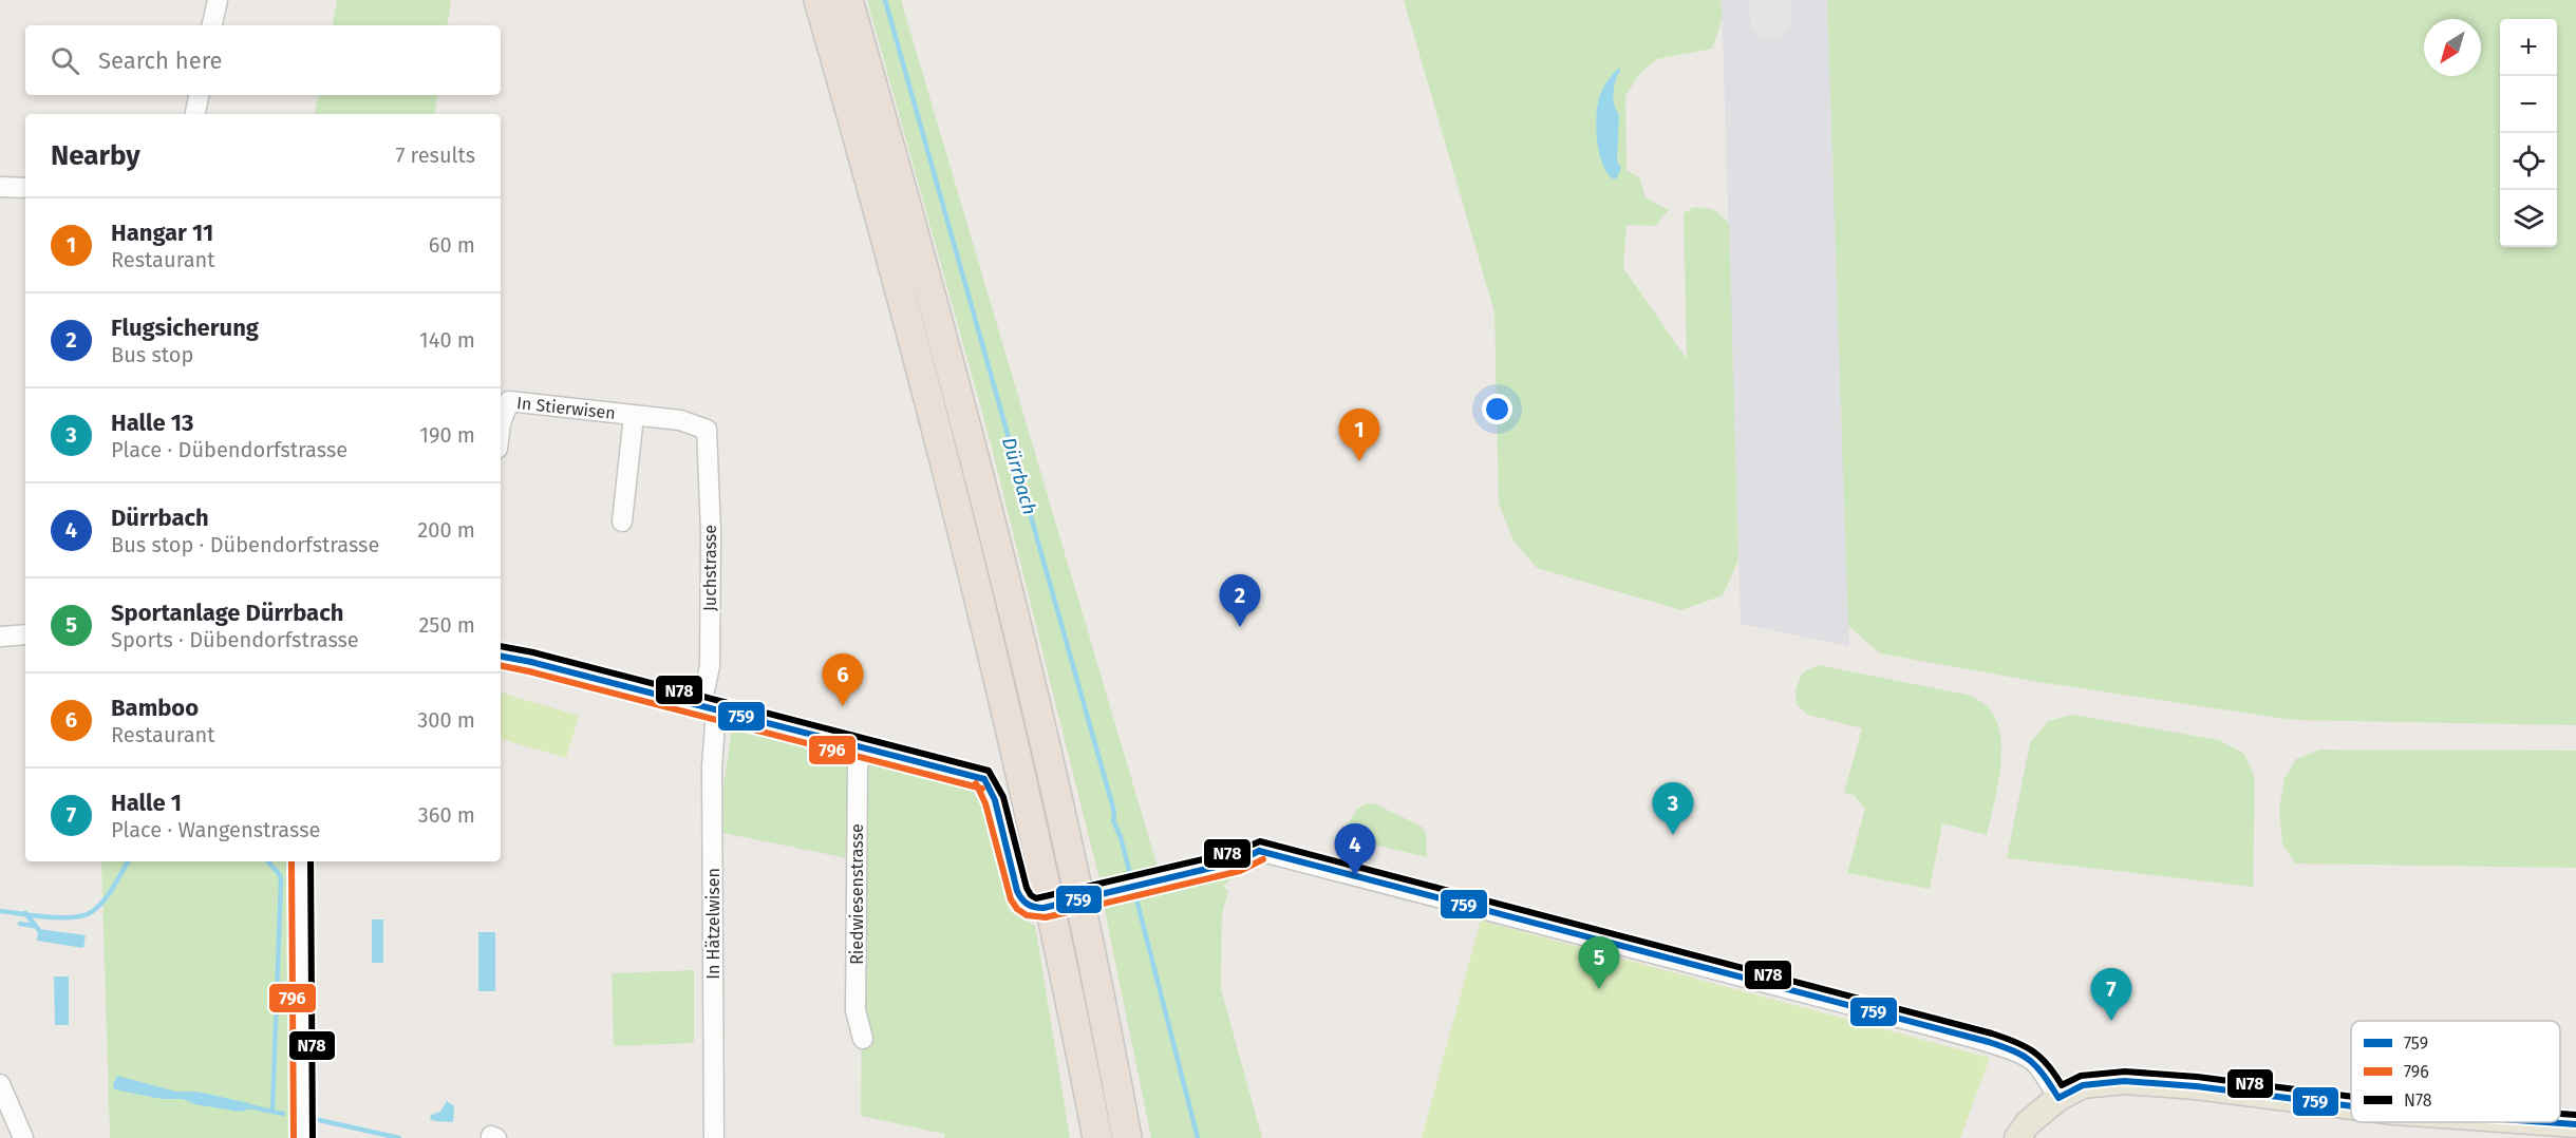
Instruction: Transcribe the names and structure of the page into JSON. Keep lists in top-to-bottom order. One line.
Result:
{"streets":{"street":["In Stierwisen","Juchstrasse","Riedwiesenstrasse","In Hätzelwisen"]},"crossings":[["In Stierwisen","Juchstrasse"],["Juchstrasse","In Hätzelwisen"]],"water":["Dürrbach"],"lines":["transit line N78","transit line 759","transit line 796"],"legend":["759","796","N78"],"north":"bottom left","page":{"map_buttons":["+","−"],"search":"Search here","heading":["Nearby","7 results"],"list":[{"mark":"1","name":"Hangar 11","note":"Restaurant","value":"60 m"},{"mark":"2","name":"Flugsicherung","note":"Bus stop","value":"140 m"},{"mark":"3","name":"Halle 13","note":"Place · Dübendorfstrasse","value":"190 m"},{"mark":"4","name":"Dürrbach","note":"Bus stop · Dübendorfstrasse","value":"200 m"},{"mark":"5","name":"Sportanlage Dürrbach","note":"Sports · Dübendorfstrasse","value":"250 m"},{"mark":"6","name":"Bamboo","note":"Restaurant","value":"300 m"},{"mark":"7","name":"Halle 1","note":"Place · Wangenstrasse","value":"360 m"}],"pins":["1","2","6","3","4","5","7"]}}
